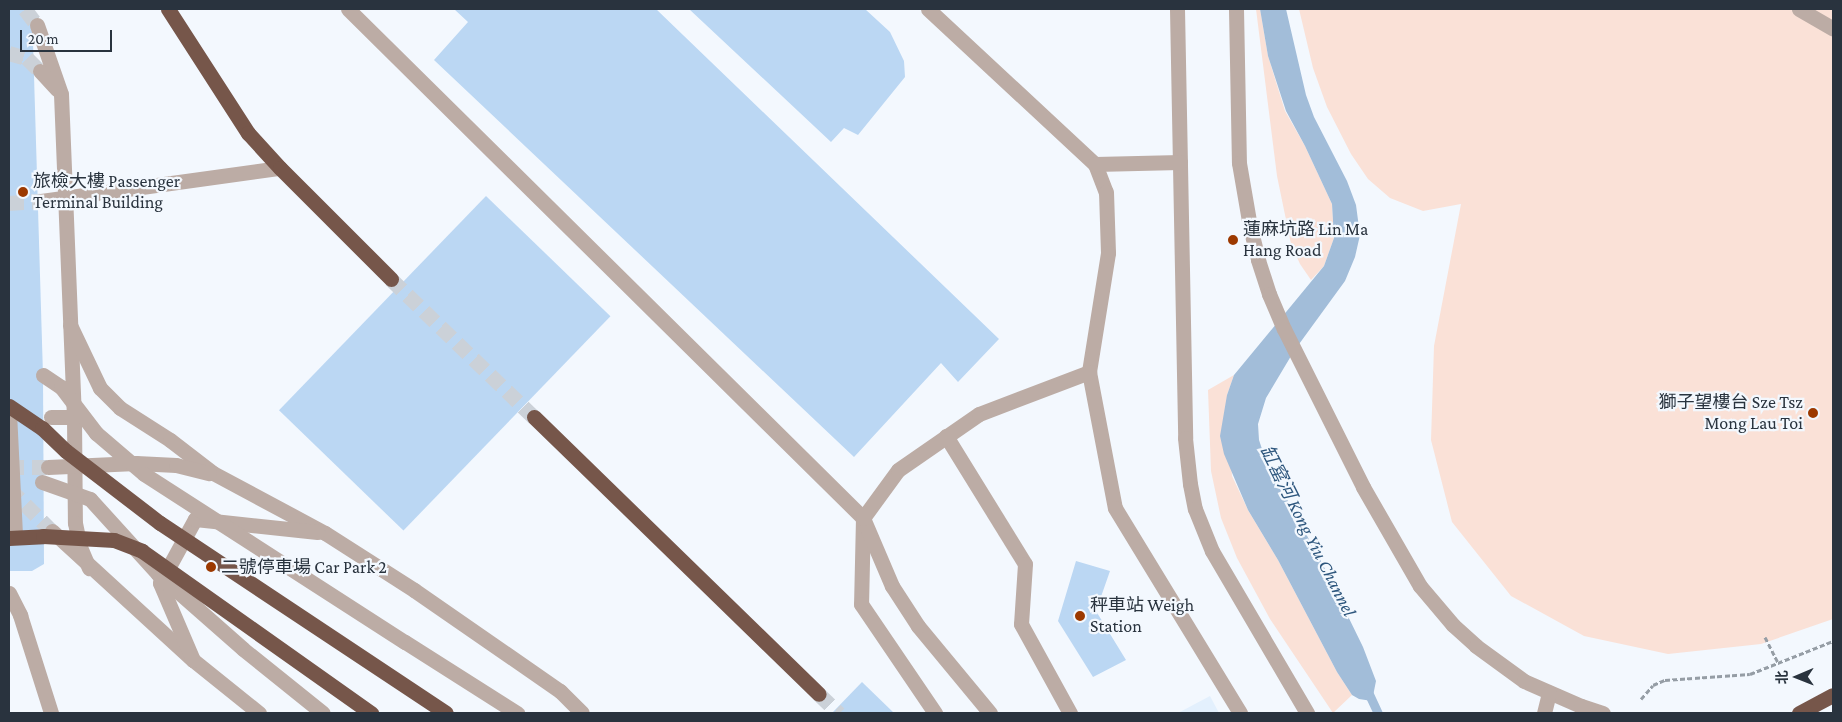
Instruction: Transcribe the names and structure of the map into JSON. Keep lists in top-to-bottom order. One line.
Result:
{"water":["缸窰河 Kong Yiu Channel"],"places":["旅檢大樓 Passenger Terminal Building","蓮麻坑路 Lin Ma Hang Road","獅子望樓台 Sze Tsz Mong Lau Toi","二號停車場 Car Park 2","秤車站 Weigh Station"],"scale_bar":"20 m","north":"left"}
